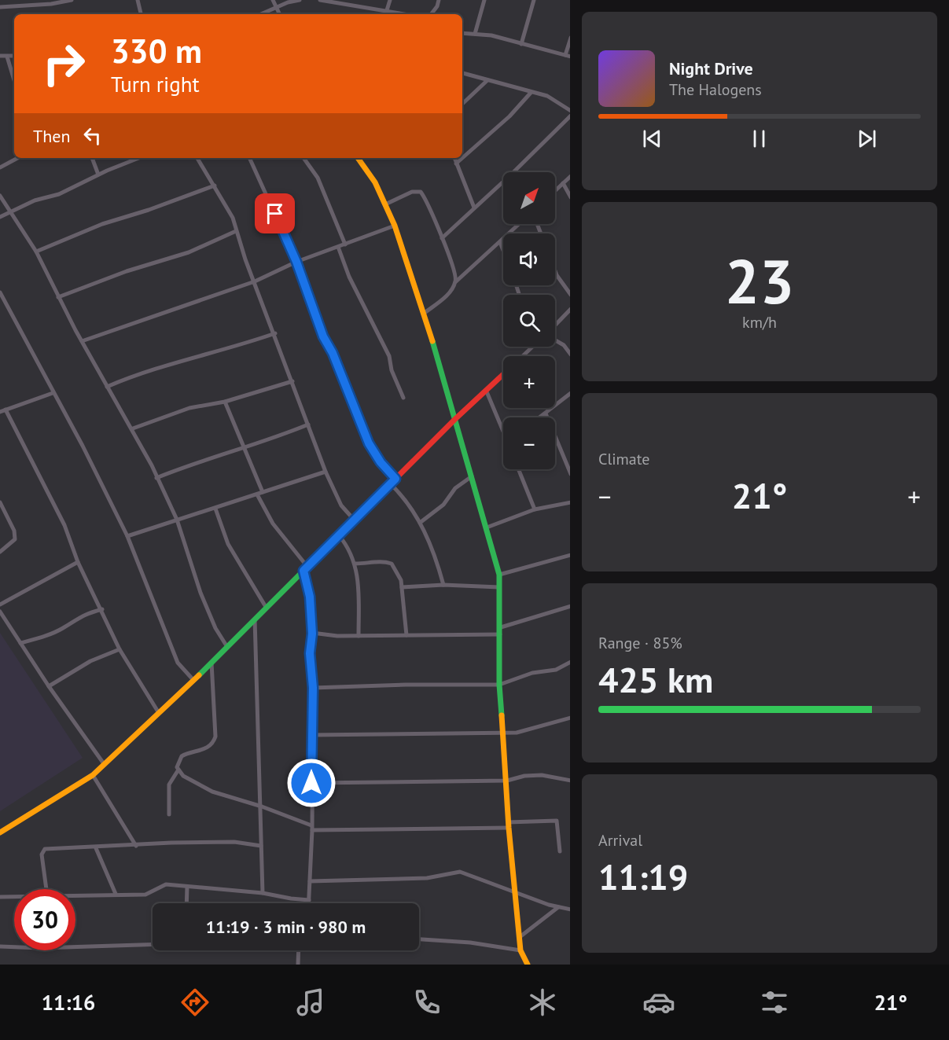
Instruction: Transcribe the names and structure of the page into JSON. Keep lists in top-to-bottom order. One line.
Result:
{"north":"top right","page":{"turn":["330 m","Turn right"],"song":["Night Drive","The Halogens"],"then":"Then","map_buttons":["+","−"],"tile":[["23","km/h"],"Climate",["Range · 85%","425 km"],["Arrival","11:19"]],"heat":["−","21°","+"],"limit":"30","trip":"11:19 · 3 min · 980 m","tabs":["11:16","21°"]}}
